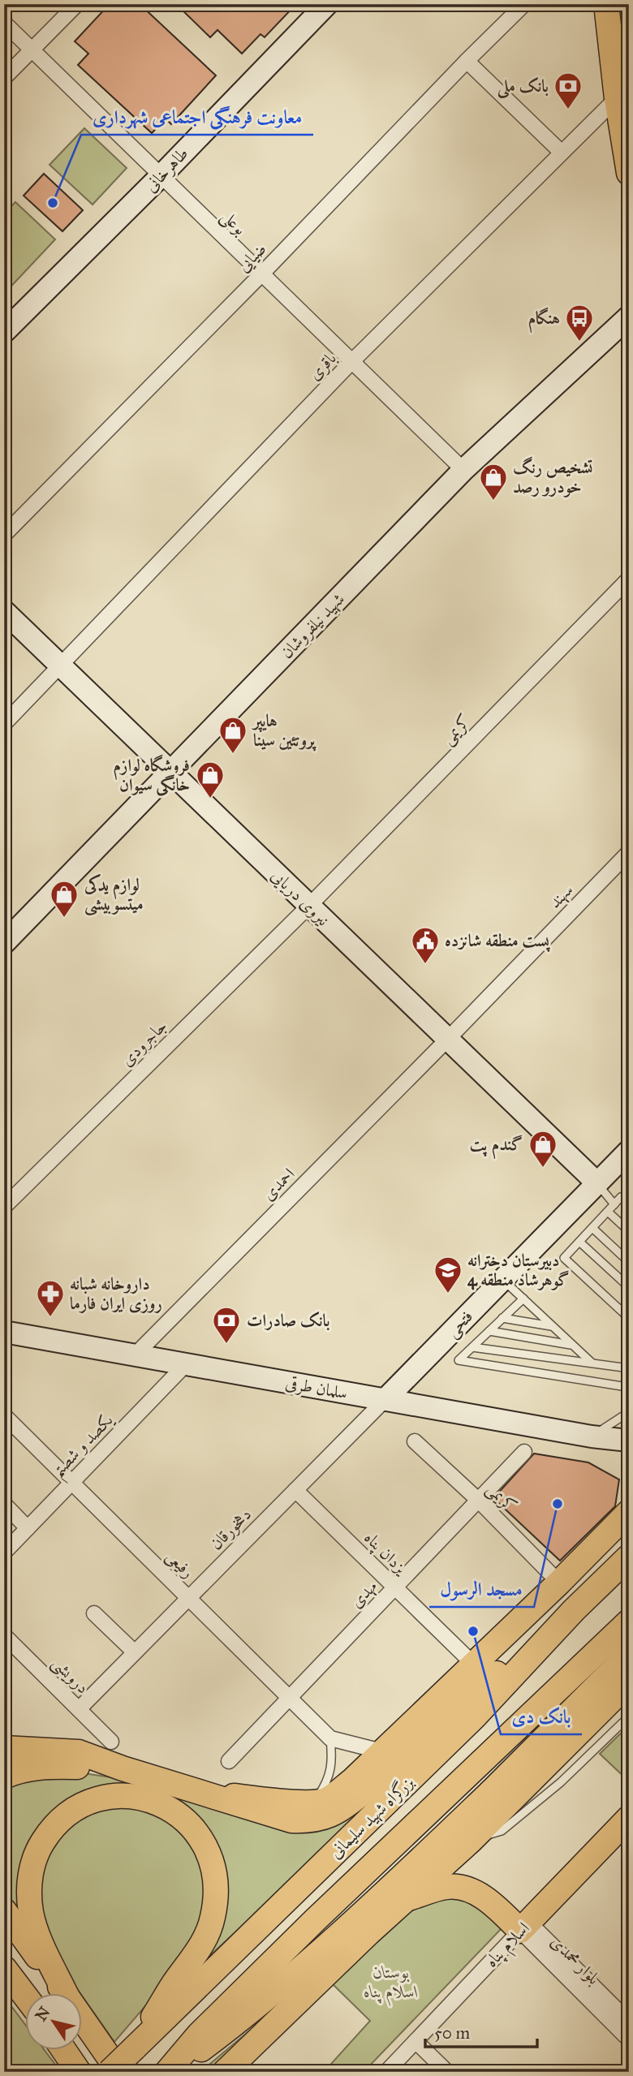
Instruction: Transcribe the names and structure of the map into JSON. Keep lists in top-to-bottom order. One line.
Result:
{"streets":{"main road":["طاهرخانی","شهید نیلفروشان","نیروی دریایی","فتحی","سلمان طرقی","بزرگراه شهید سلیمانی","اسلام پناه"],"street":["بوعلی","ضیایی","باقری","کریمی","سهند","جاجرودی","احمدی","یکصد و شصتم","دهخورقان","یزدان پناه","رفیعی","مهدی","درویشی","بلوار محمدی"]},"crossings":[["طاهرخانی","بوعلی"],["بوعلی","ضیایی"],["بوعلی","باقری"],["بوعلی","شهید نیلفروشان"],["باقری","نیروی دریایی"],["شهید نیلفروشان","نیروی دریایی"],["کریمی","نیروی دریایی"],["کریمی","جاجرودی"],["کریمی","مهدی"],["سهند","نیروی دریایی"],["سهند","احمدی"],["نیروی دریایی","جاجرودی"],["نیروی دریایی","احمدی"],["نیروی دریایی","فتحی"],["احمدی","سلمان طرقی"],["فتحی","سلمان طرقی"],["فتحی","دهخورقان"],["سلمان طرقی","یکصد و شصتم"],["سلمان طرقی","دهخورقان"],["یکصد و شصتم","رفیعی"],["دهخورقان","یزدان پناه"],["دهخورقان","رفیعی"],["دهخورقان","درویشی"],["یزدان پناه","مهدی"],["رفیعی","مهدی"],["اسلام پناه","بلوار محمدی"]],"parks":["بوستان اسلام پناه"],"places":{"bank":["بانک ملی","بانک صادرات"],"other":["معاونت فرهنگی اجتماعی شهرداری","مسجد الرسول","بانک دی"],"bus stop":["هنگام"],"shop":["تشخیص رنگ خودرو رصد","هایپر پروتئین سینا","فروشگاه لوازم خانگی سیوان","لوازم یدکی میتسوبیشی","گندم پت"],"public building":["پست منطقه شانزده"],"school or university":["دبیرستان دخترانه گوهرشاد منطقه 4"],"pharmacy":["داروخانه شبانه روزی ایران فارما"]},"scale_bar":"50 m","north":"top left"}
